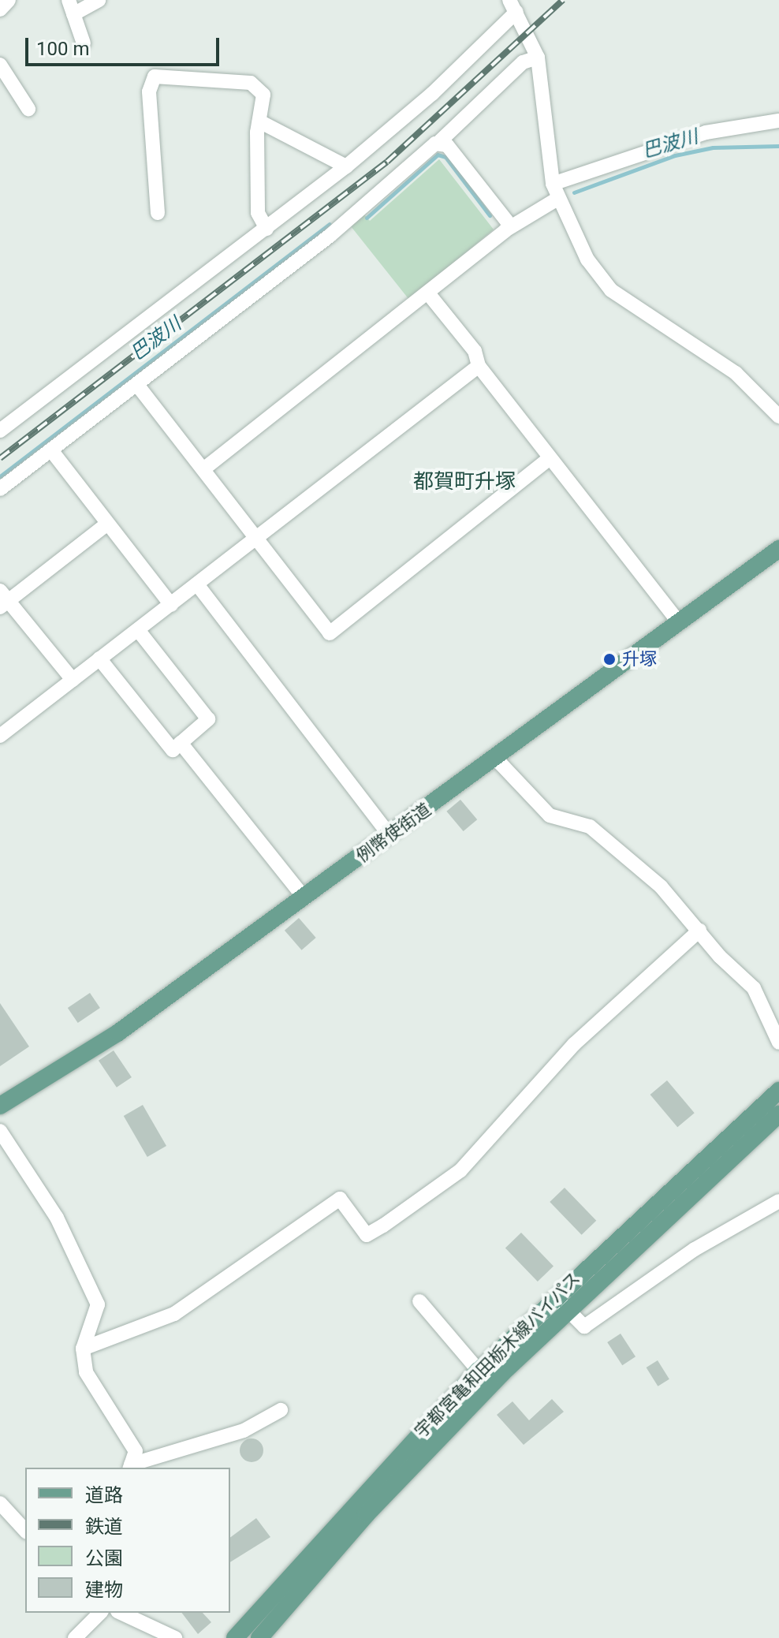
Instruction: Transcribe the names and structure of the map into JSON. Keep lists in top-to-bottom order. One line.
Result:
{"streets":{"main road":["例幣使街道","宇都宮亀和田栃木線バイパス"]},"districts":["都賀町升塚"],"water":["巴波川"],"places":["升塚"],"legend":["道路","鉄道","公園","建物"],"scale_bar":"100 m"}
